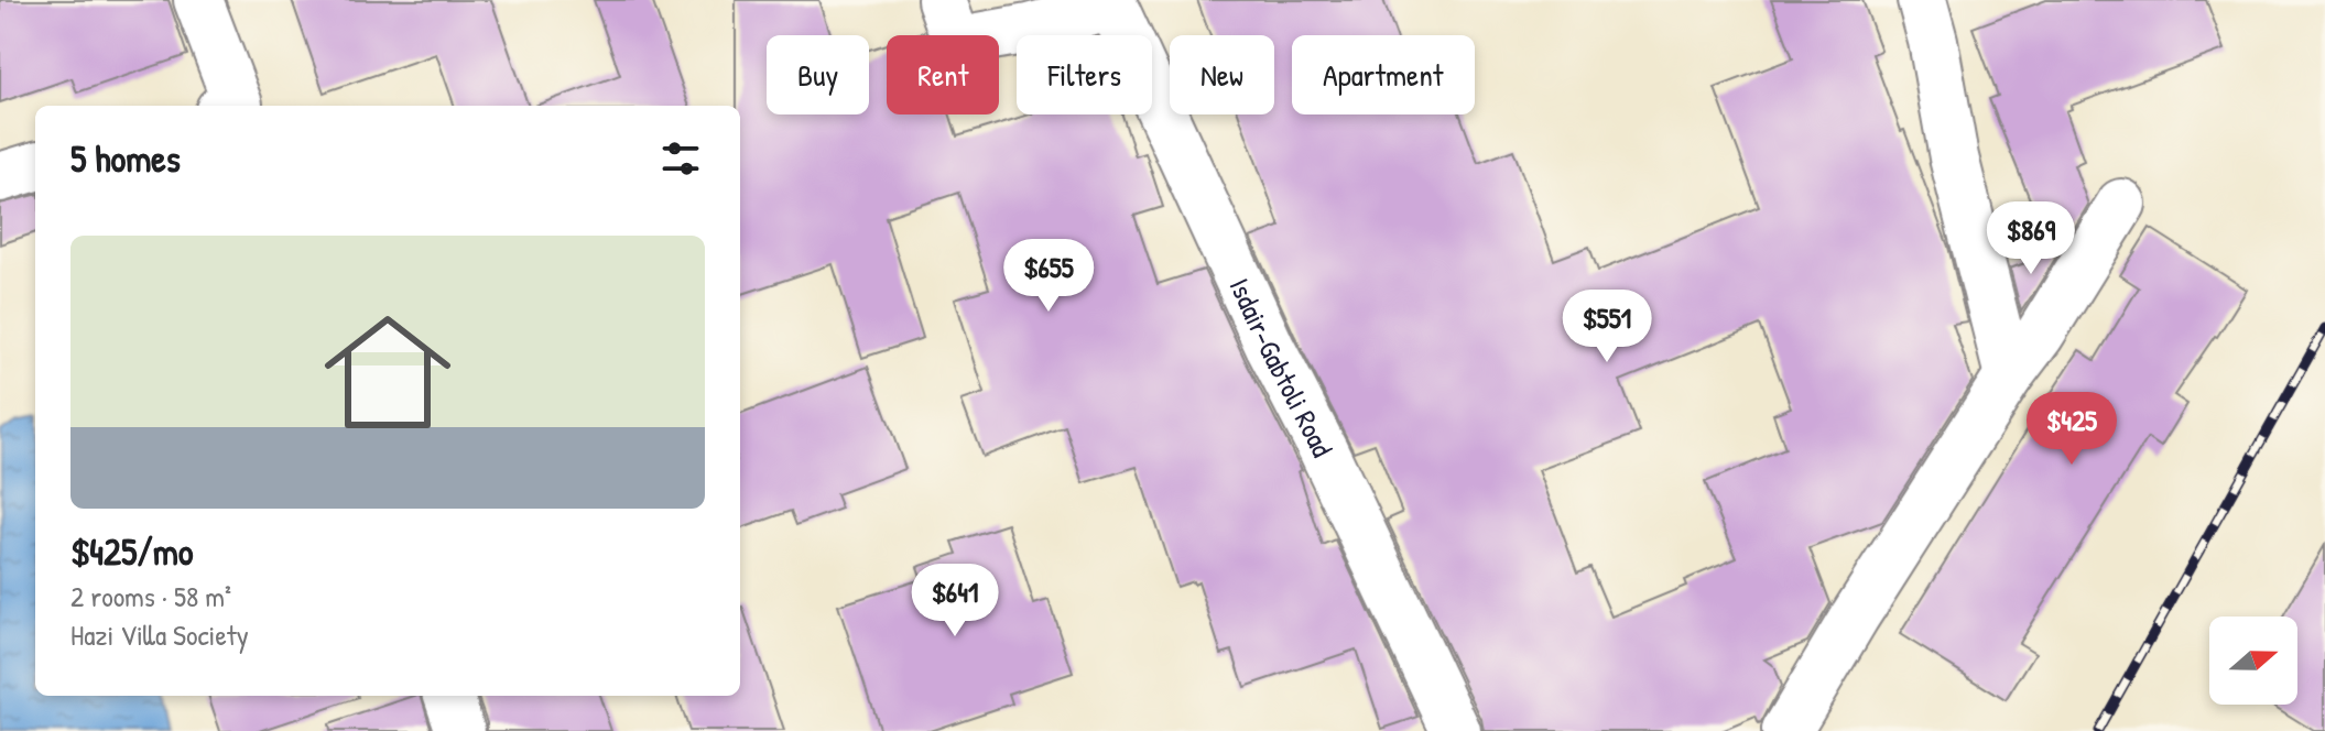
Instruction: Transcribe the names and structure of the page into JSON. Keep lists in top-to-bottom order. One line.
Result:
{"streets":{"street":["Isdair-Gabtoli Road"]},"north":"right","page":{"chip":["Buy","Rent","Filters","New","Apartment"],"heading":"5 homes","price":["$869","$655","$551","$425","$641"],"list":[{"name":"$425/mo","note":"2 rooms · 58 m² · Hazi Villa Society"}]}}
